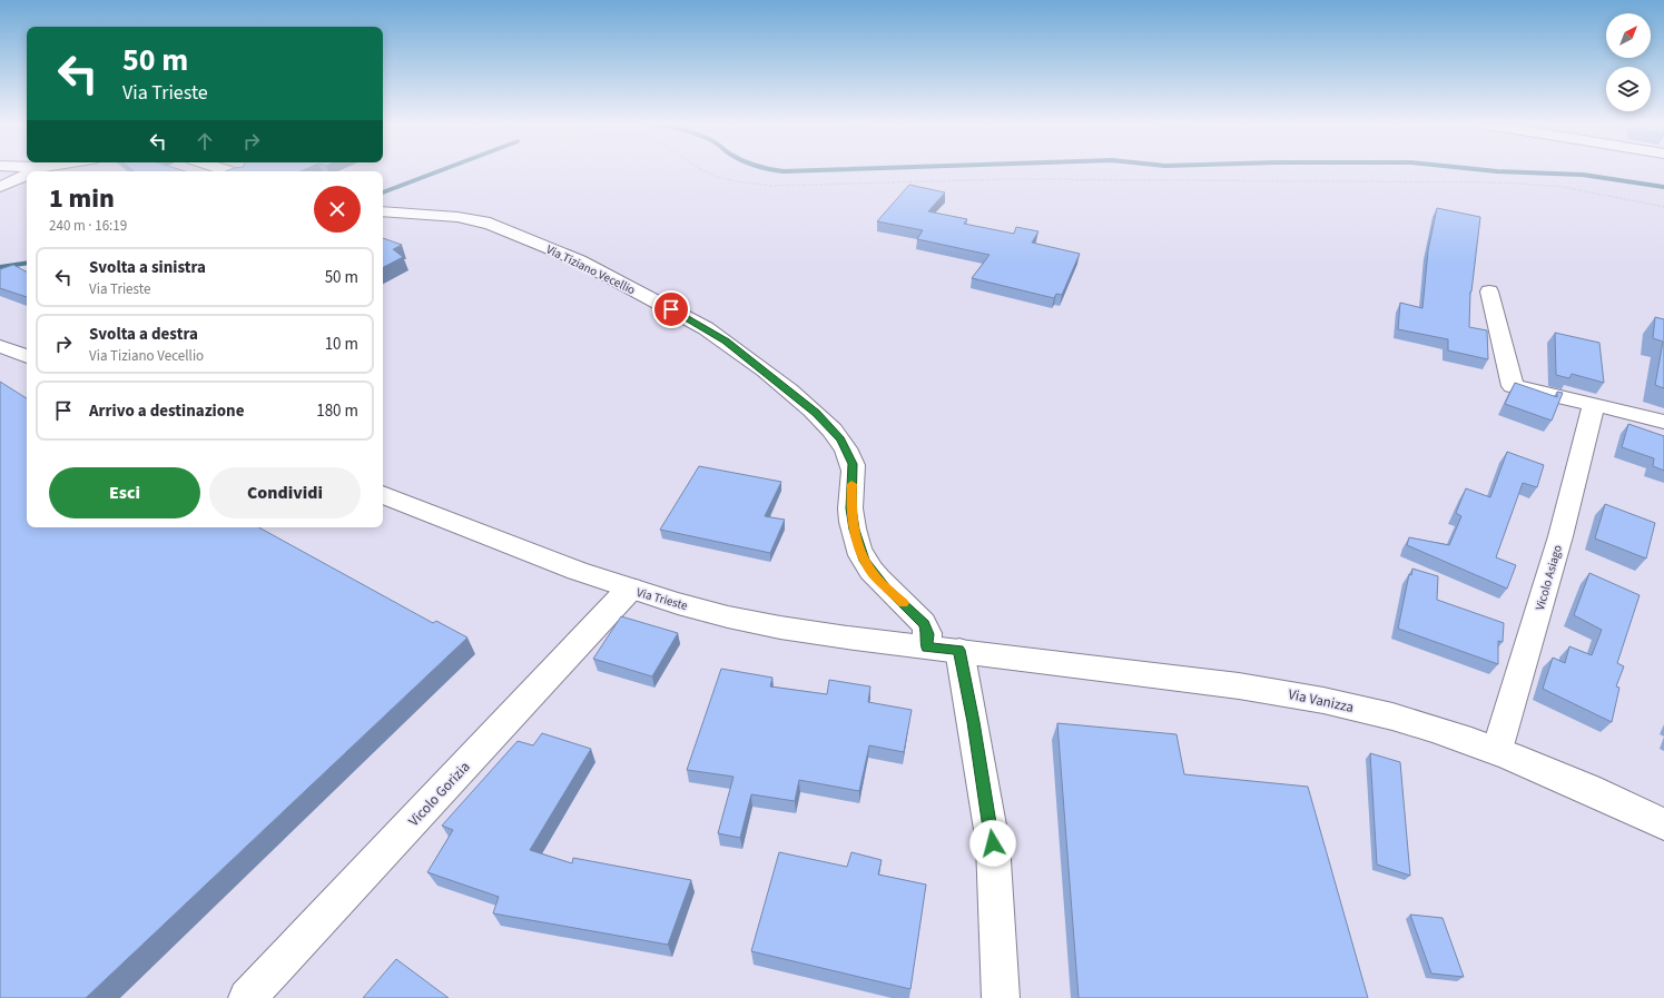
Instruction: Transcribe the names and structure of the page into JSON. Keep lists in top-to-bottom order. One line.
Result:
{"streets":{"street":["Via Tiziano Vecellio","Vicolo Asiago","Via Trieste","Via Vanizza","Vicolo Gorizia"]},"crossings":[["Via Tiziano Vecellio","Via Trieste"],["Vicolo Asiago","Via Vanizza"],["Via Trieste","Via Vanizza"],["Via Trieste","Vicolo Gorizia"]],"north":"top right","page":{"turn":["50 m","Via Trieste"],"heading":["1 min","240 m · 16:19"],"list":[{"name":"Svolta a sinistra","note":"Via Trieste","value":"50 m"},{"name":"Svolta a destra","note":"Via Tiziano Vecellio","value":"10 m"},{"name":"Arrivo a destinazione","value":"180 m"}],"buttons":["Esci","Condividi"]}}
